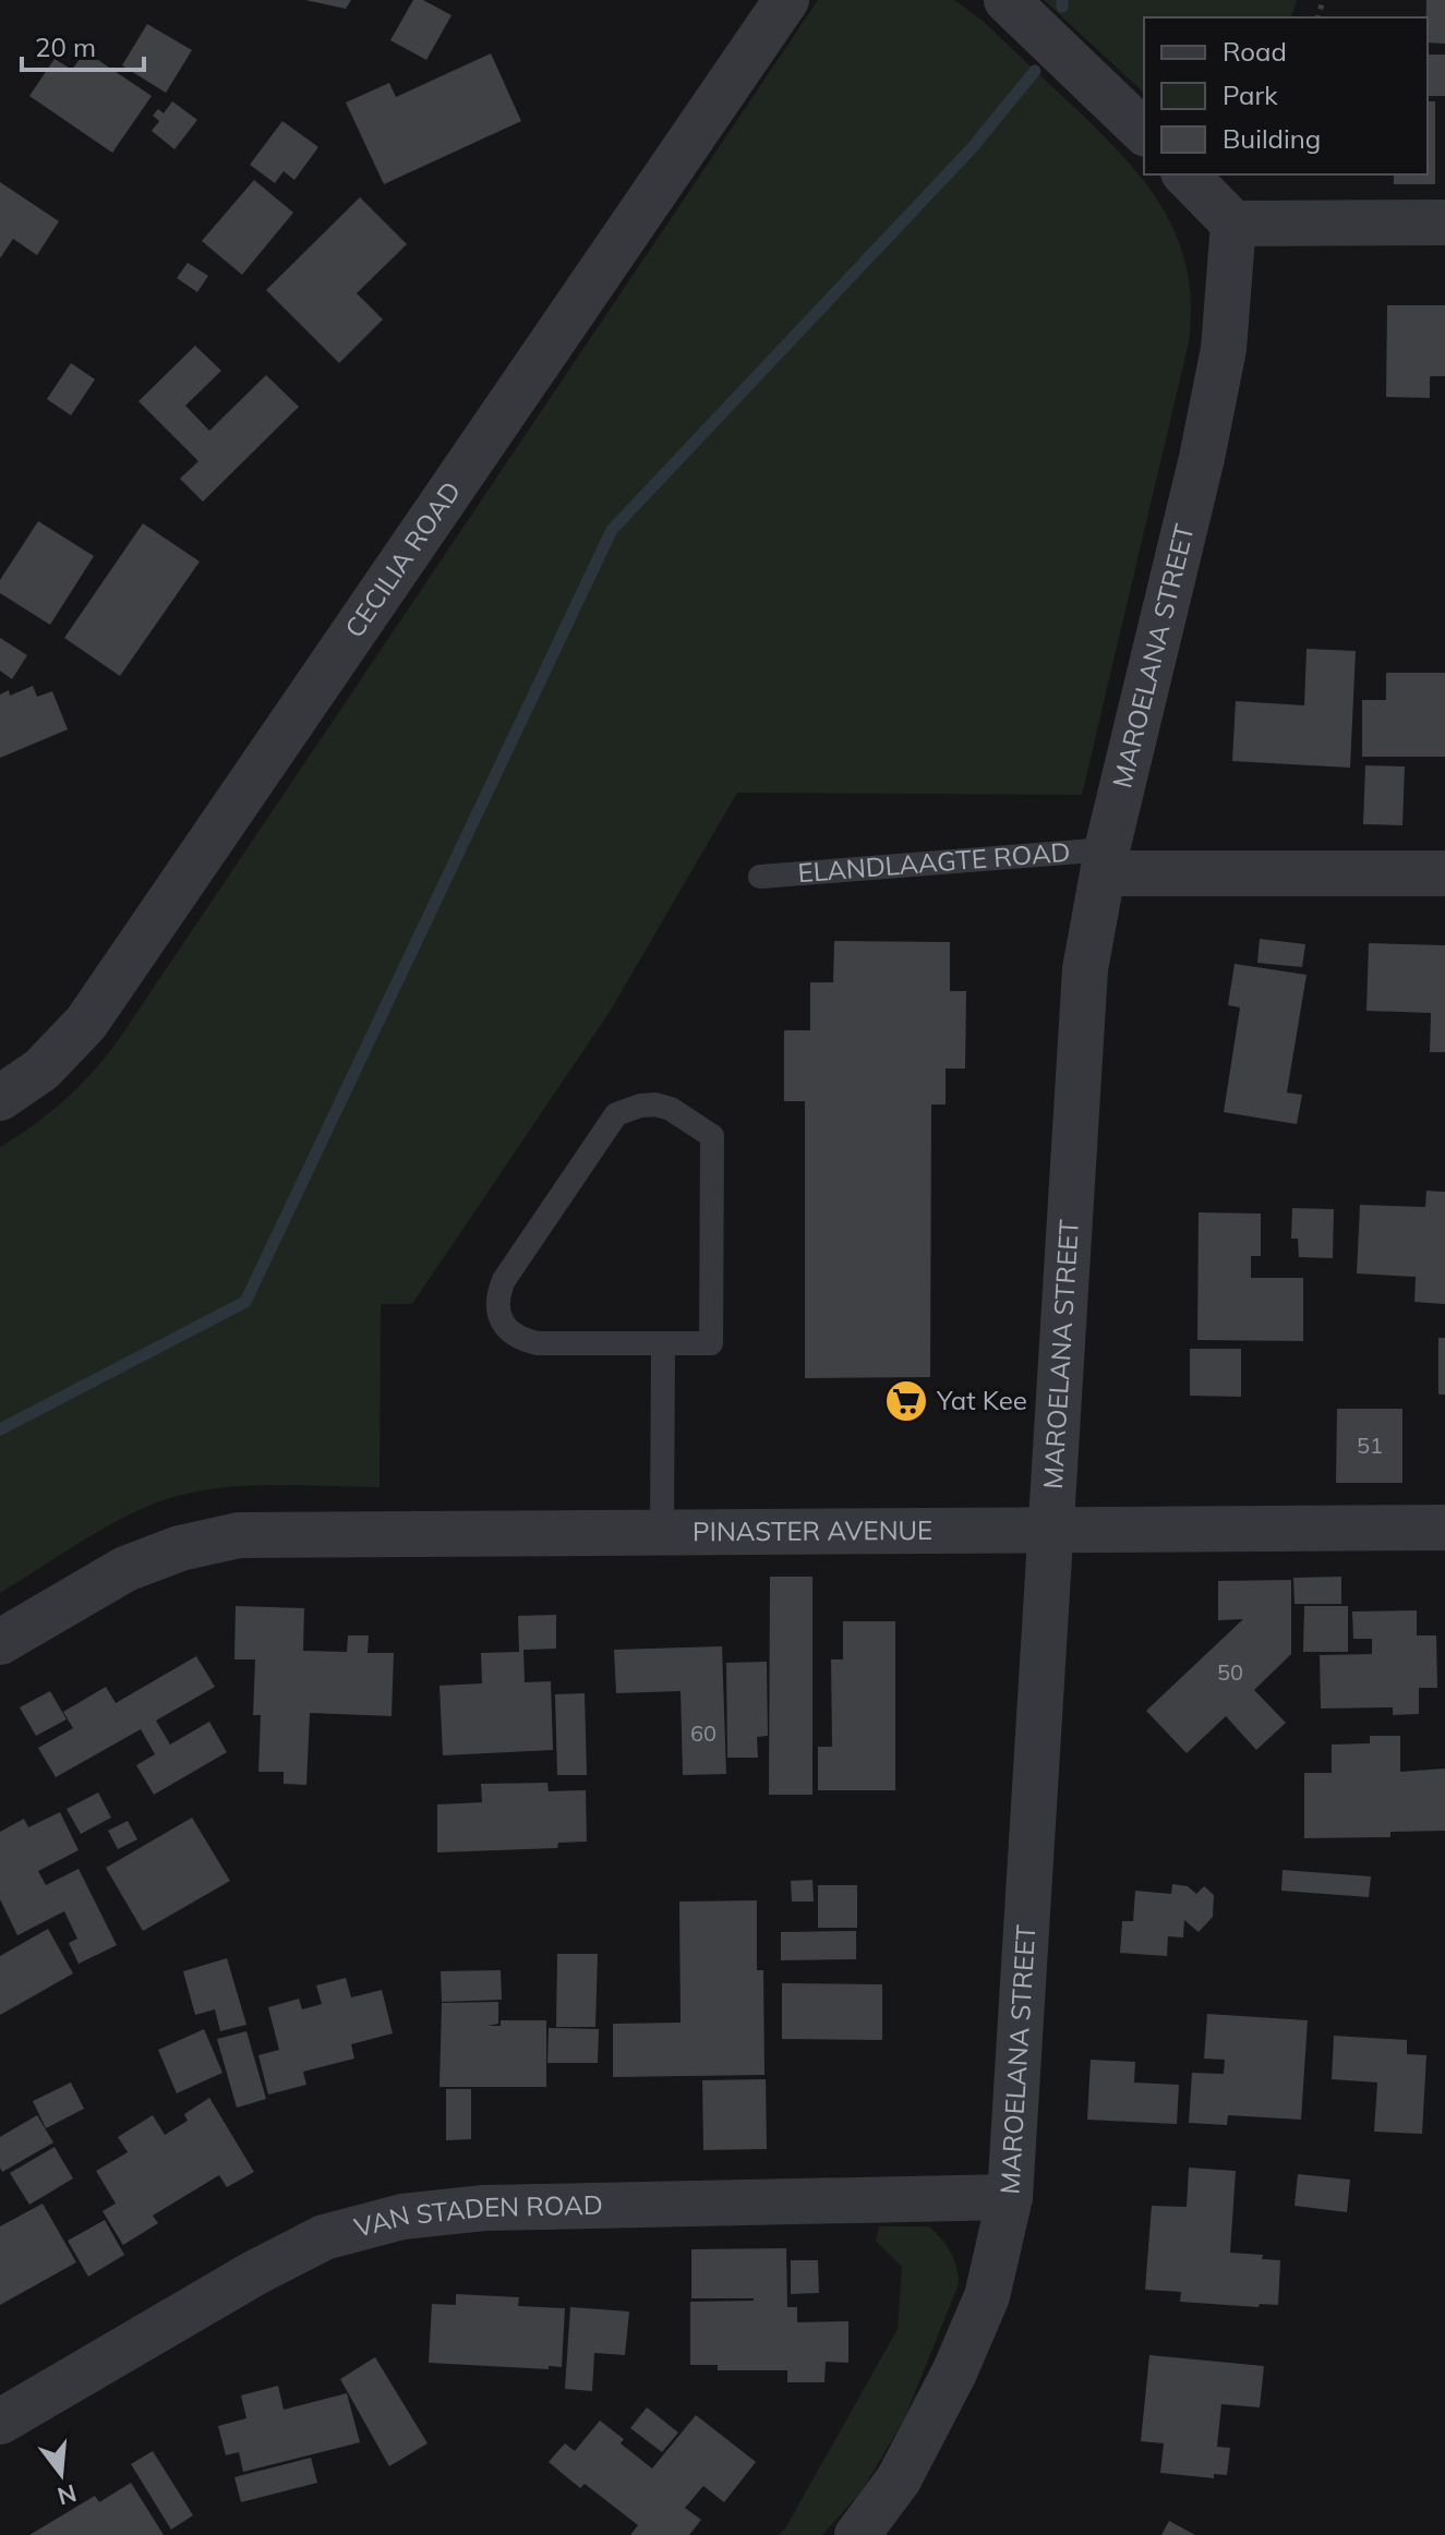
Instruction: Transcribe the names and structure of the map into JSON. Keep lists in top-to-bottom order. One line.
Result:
{"streets":{"street":["CECILIA ROAD","MAROELANA STREET","ELANDLAAGTE ROAD","PINASTER AVENUE","VAN STADEN ROAD"]},"crossings":[["MAROELANA STREET","ELANDLAAGTE ROAD"],["MAROELANA STREET","PINASTER AVENUE"],["MAROELANA STREET","VAN STADEN ROAD"]],"places":{"supermarket":["Yat Kee"]},"house_numbers":["51","50","60"],"legend":["Road","Park","Building"],"scale_bar":"20 m","north":"bottom"}
